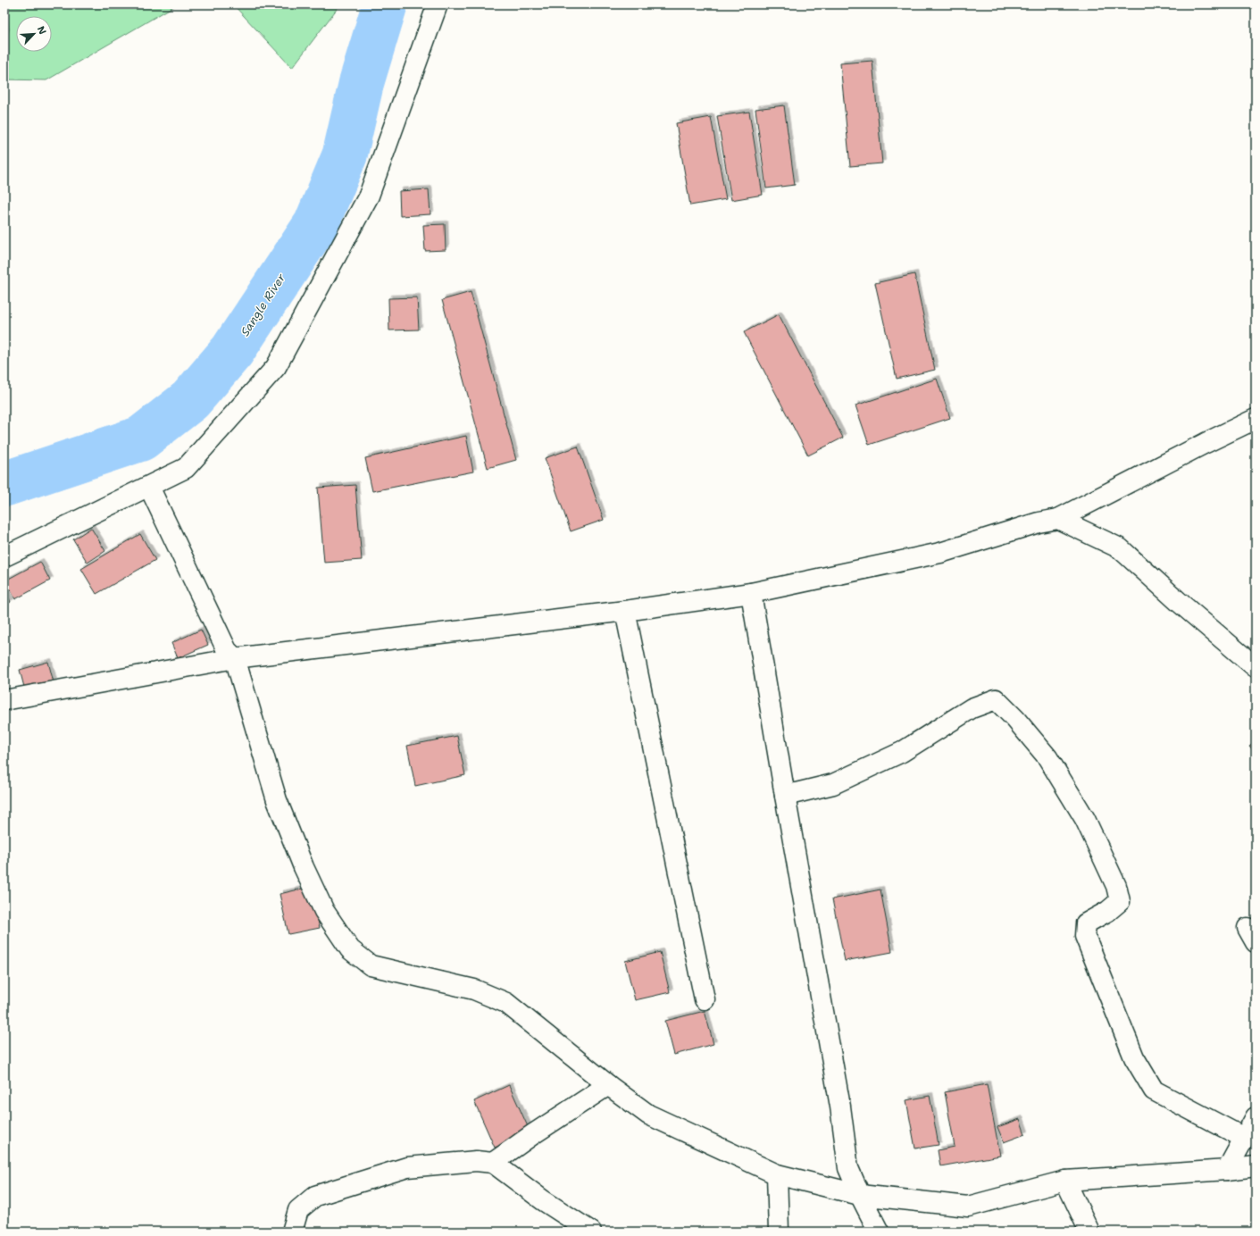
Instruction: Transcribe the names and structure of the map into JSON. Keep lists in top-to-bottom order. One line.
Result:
{"water":["Sangle River"],"north":"top right"}
